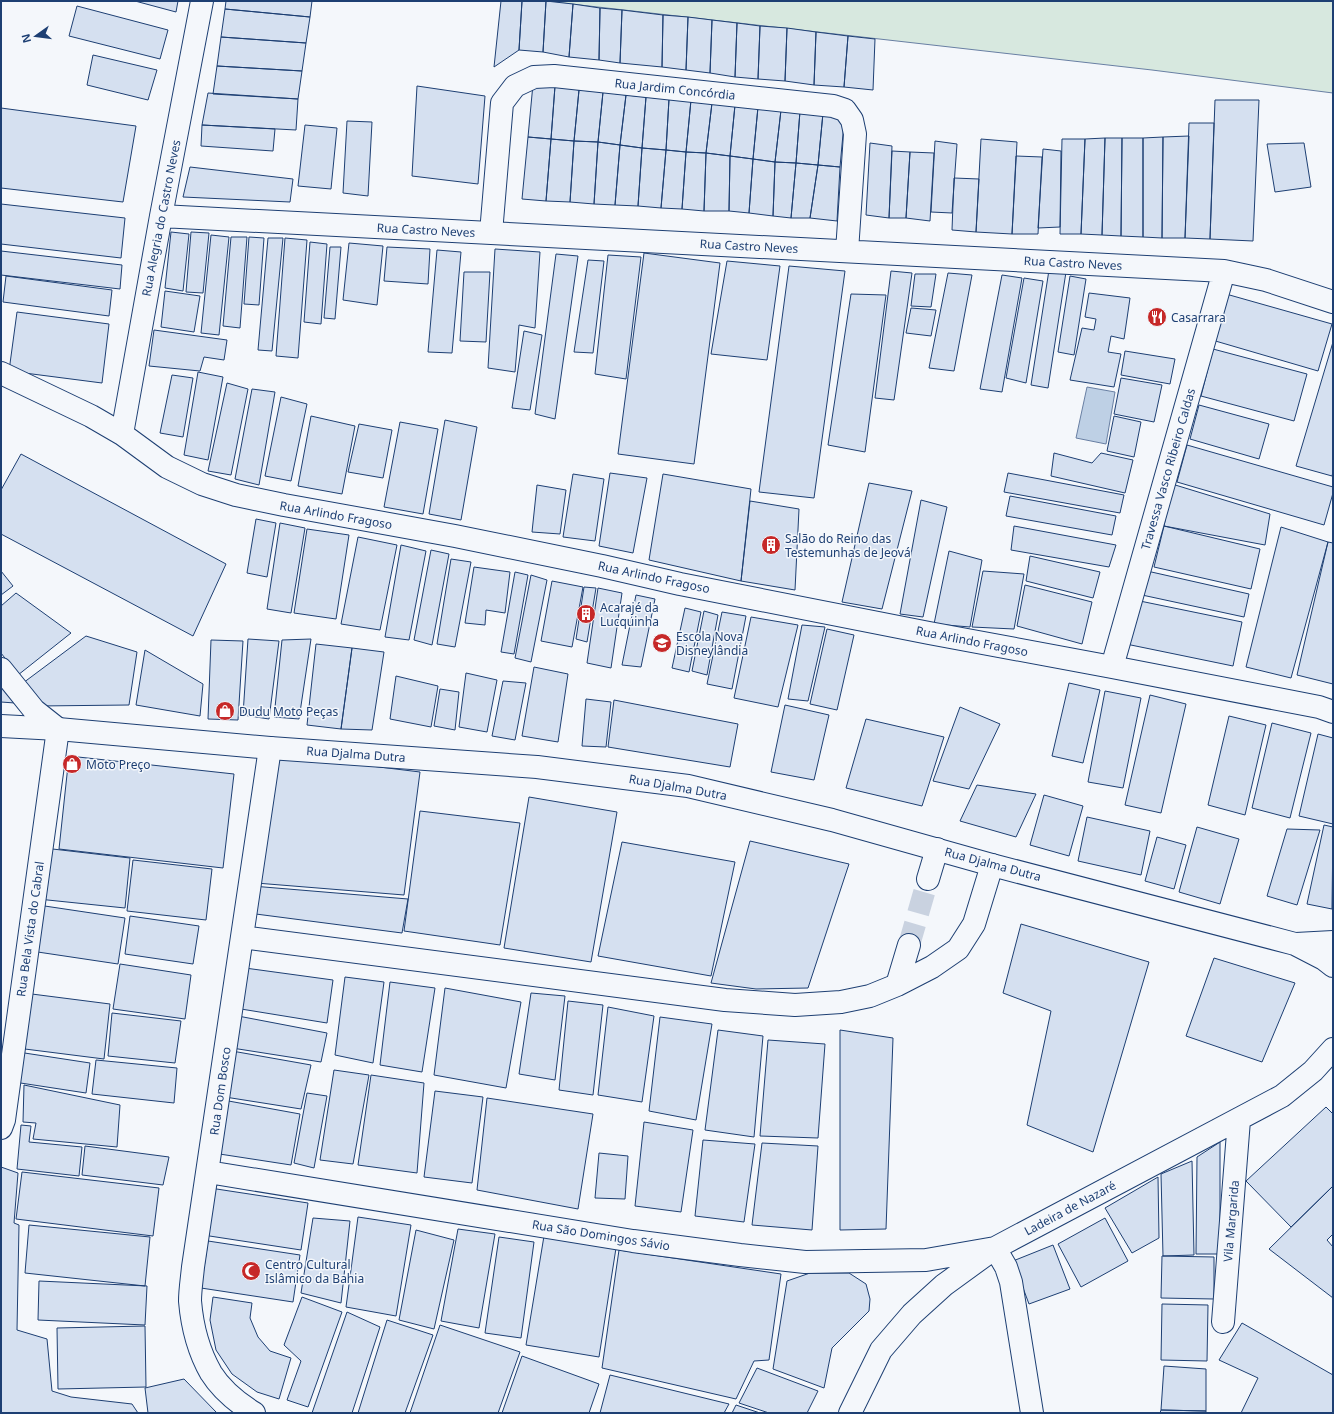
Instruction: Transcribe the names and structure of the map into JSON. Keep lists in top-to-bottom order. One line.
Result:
{"streets":{"street":["Rua Jardim Concórdia","Rua Alegria do Castro Neves","Rua Castro Neves","Travessa Vasco Ribeiro Caldas","Rua Arlindo Fragoso","Rua Djalma Dutra","Rua Bela Vista do Cabral","Rua Dom Bosco","Ladeira de Nazaré","Vila Margarida","Rua São Domingos Sávio"]},"crossings":[["Rua Jardim Concórdia","Rua Castro Neves"],["Rua Alegria do Castro Neves","Rua Castro Neves"],["Rua Alegria do Castro Neves","Rua Arlindo Fragoso"],["Rua Castro Neves","Travessa Vasco Ribeiro Caldas"],["Travessa Vasco Ribeiro Caldas","Rua Arlindo Fragoso"],["Rua Djalma Dutra","Rua Bela Vista do Cabral"],["Rua Djalma Dutra","Rua Dom Bosco"],["Rua Dom Bosco","Rua São Domingos Sávio"],["Ladeira de Nazaré","Vila Margarida"],["Ladeira de Nazaré","Rua São Domingos Sávio"]],"places":{"restaurant":["Casarrara"],"building":["Salão do Reino das Testemunhas de Jeová","Acarajé da Lucquinha"],"school or university":["Escola Nova Disneylândia"],"shop":["Dudu Moto Peças","Moto Preço"],"mosque":["Centro Cultural Islâmico da Bahia"]},"north":"left"}
